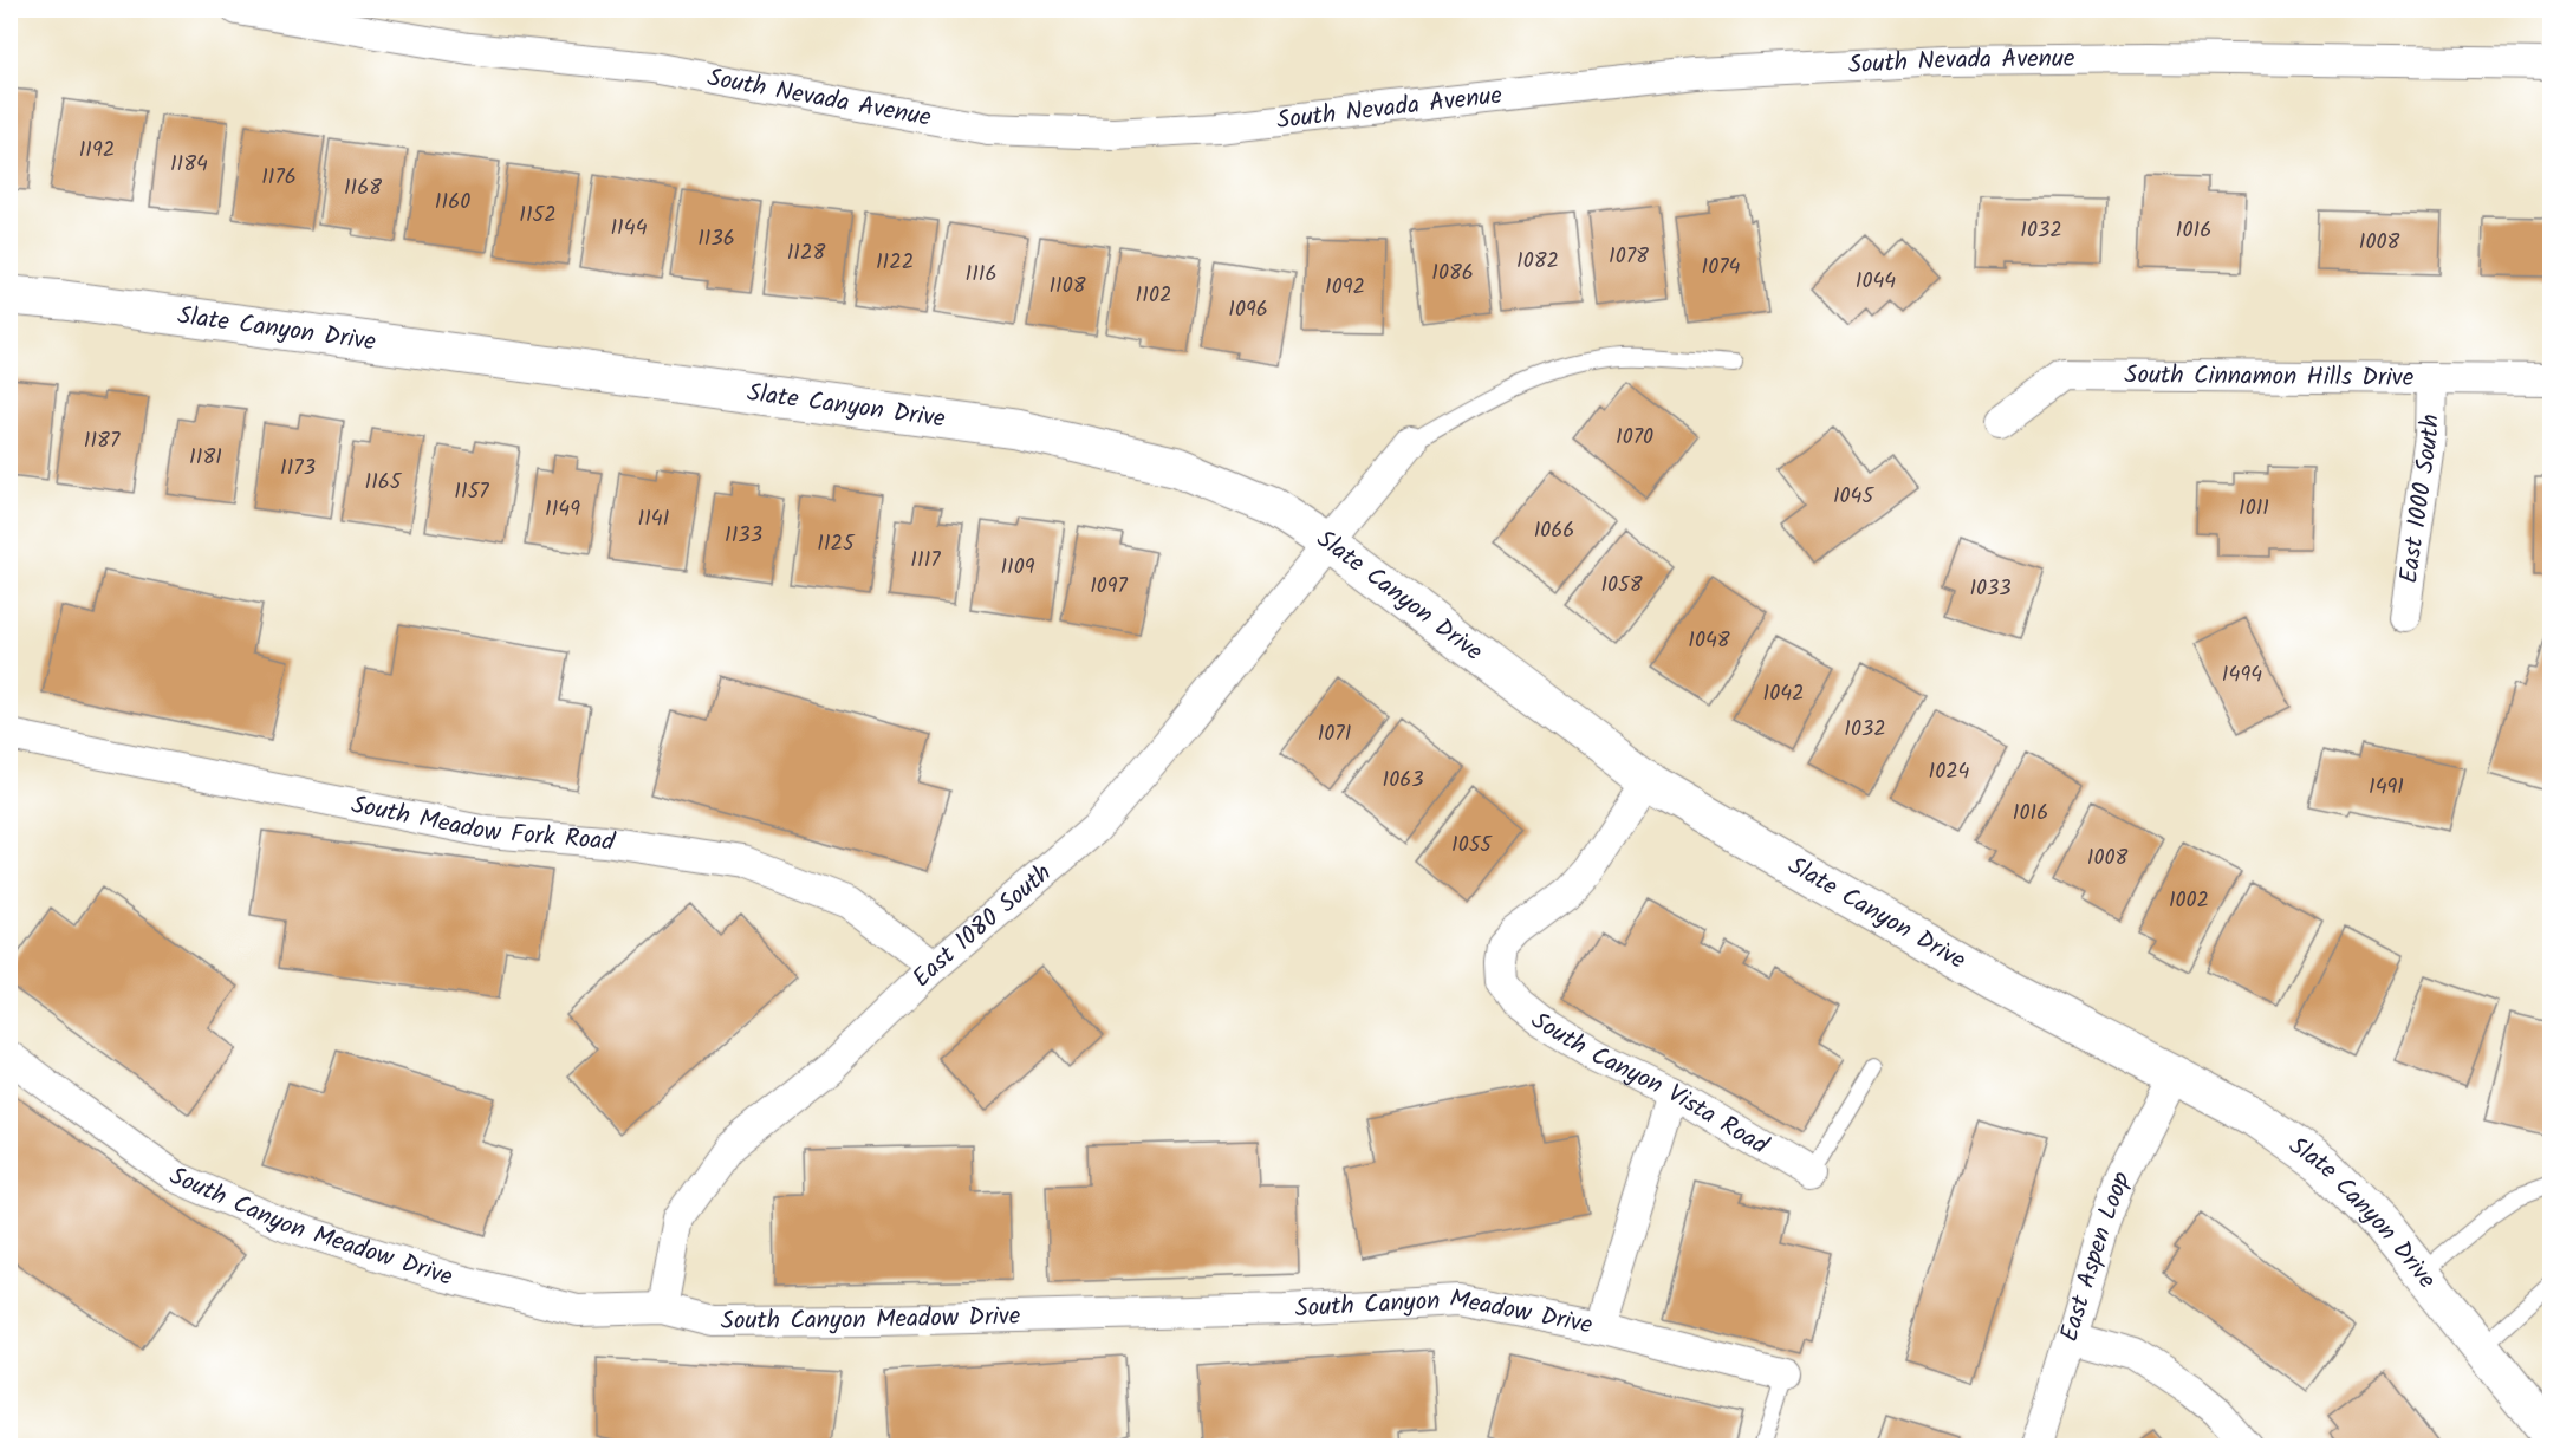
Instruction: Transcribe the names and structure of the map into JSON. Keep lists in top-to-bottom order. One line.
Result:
{"streets":{"street":["South Nevada Avenue","Slate Canyon Drive","South Cinnamon Hills Drive","East 1000 South","South Meadow Fork Road","East 1080 South","South Canyon Vista Road","South Canyon Meadow Drive","East Aspen Loop"]},"crossings":[["Slate Canyon Drive","East 1080 South"],["Slate Canyon Drive","South Canyon Vista Road"],["Slate Canyon Drive","East Aspen Loop"],["South Cinnamon Hills Drive","East 1000 South"],["South Meadow Fork Road","East 1080 South"],["East 1080 South","South Canyon Meadow Drive"]],"house_numbers":["1192","1184","1176","1168","1160","1152","1144","1032","1016","1136","1008","1128","1078","1082","1122","1074","1086","1116","1044","1108","1092","1102","1096","1070","1187","1181","1173","1165","1157","1045","1011","1149","1141","1066","1133","1125","1117","1109","1058","1097","1033","1048","1494","1042","1032","1071","1024","1063","1491","1016","1055","1008","1002"]}
